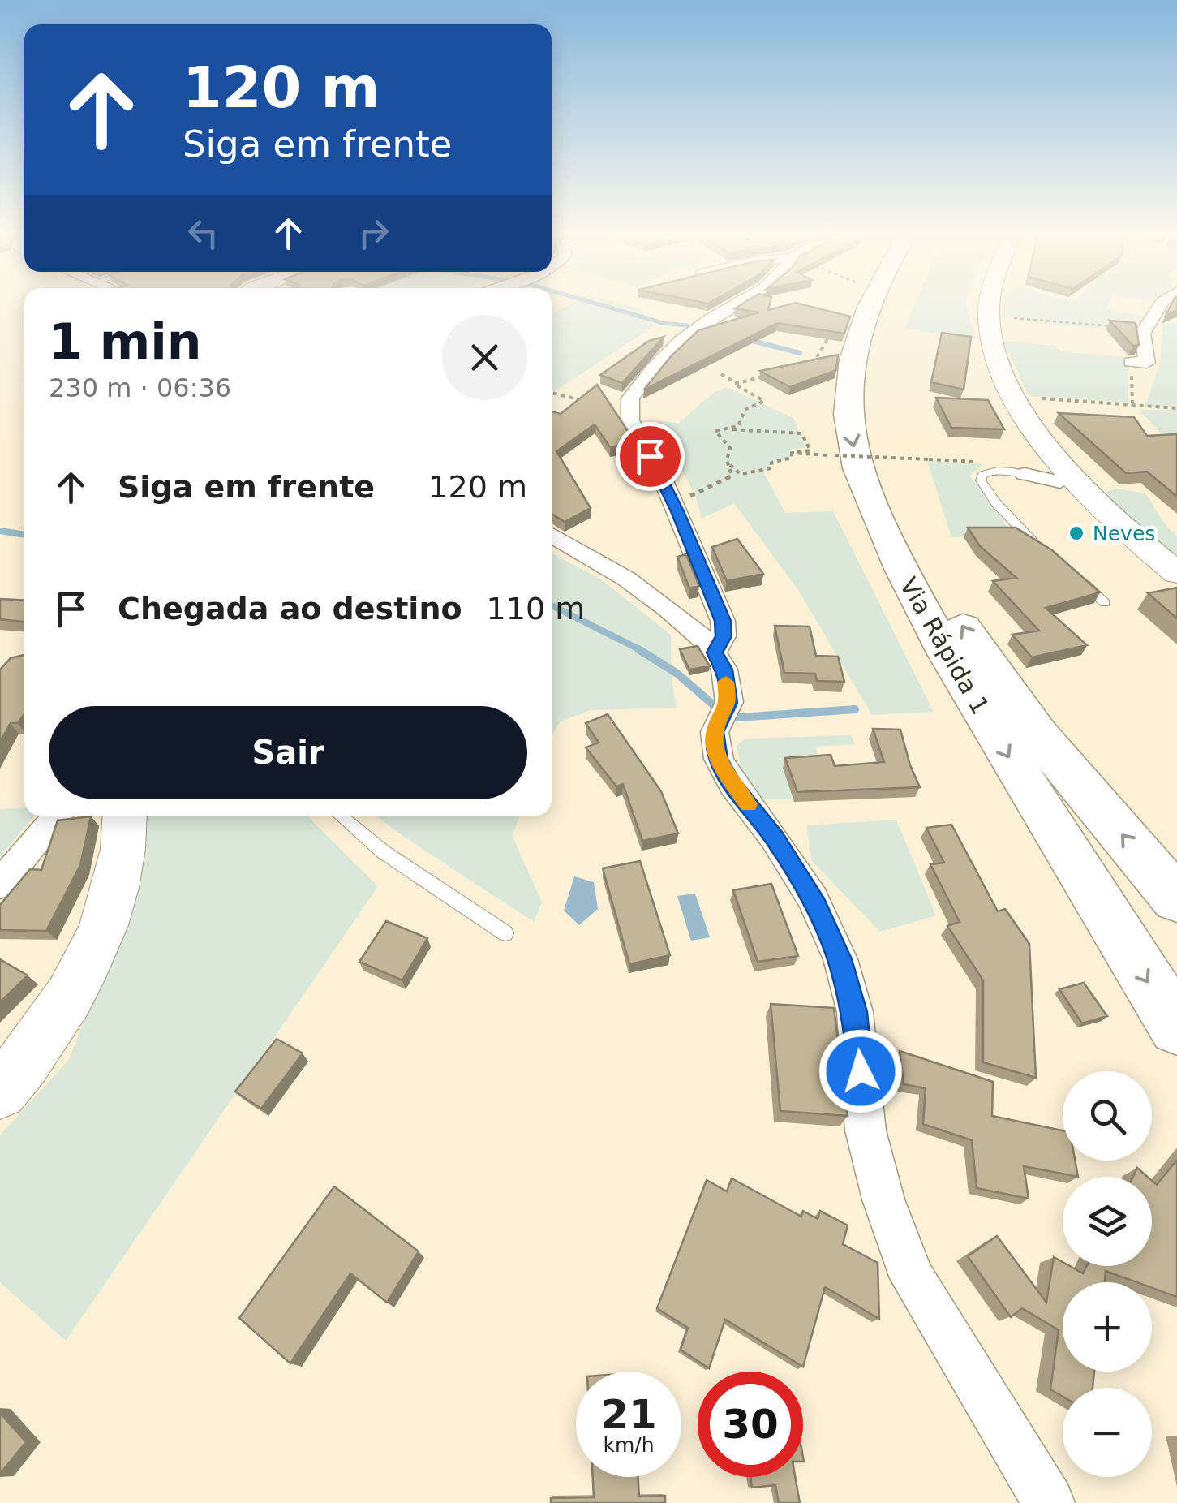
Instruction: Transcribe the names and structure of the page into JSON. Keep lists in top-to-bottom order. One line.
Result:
{"streets":{"highway":["Via Rápida 1"]},"places":["Neves"],"page":{"turn":["120 m","Siga em frente"],"heading":["1 min","230 m · 06:36"],"list":[{"name":"Siga em frente","value":"120 m"},{"name":"Chegada ao destino","value":"110 m"}],"buttons":"Sair","map_buttons":["+","−"],"speed":"21 km/h","limit":"30"}}
